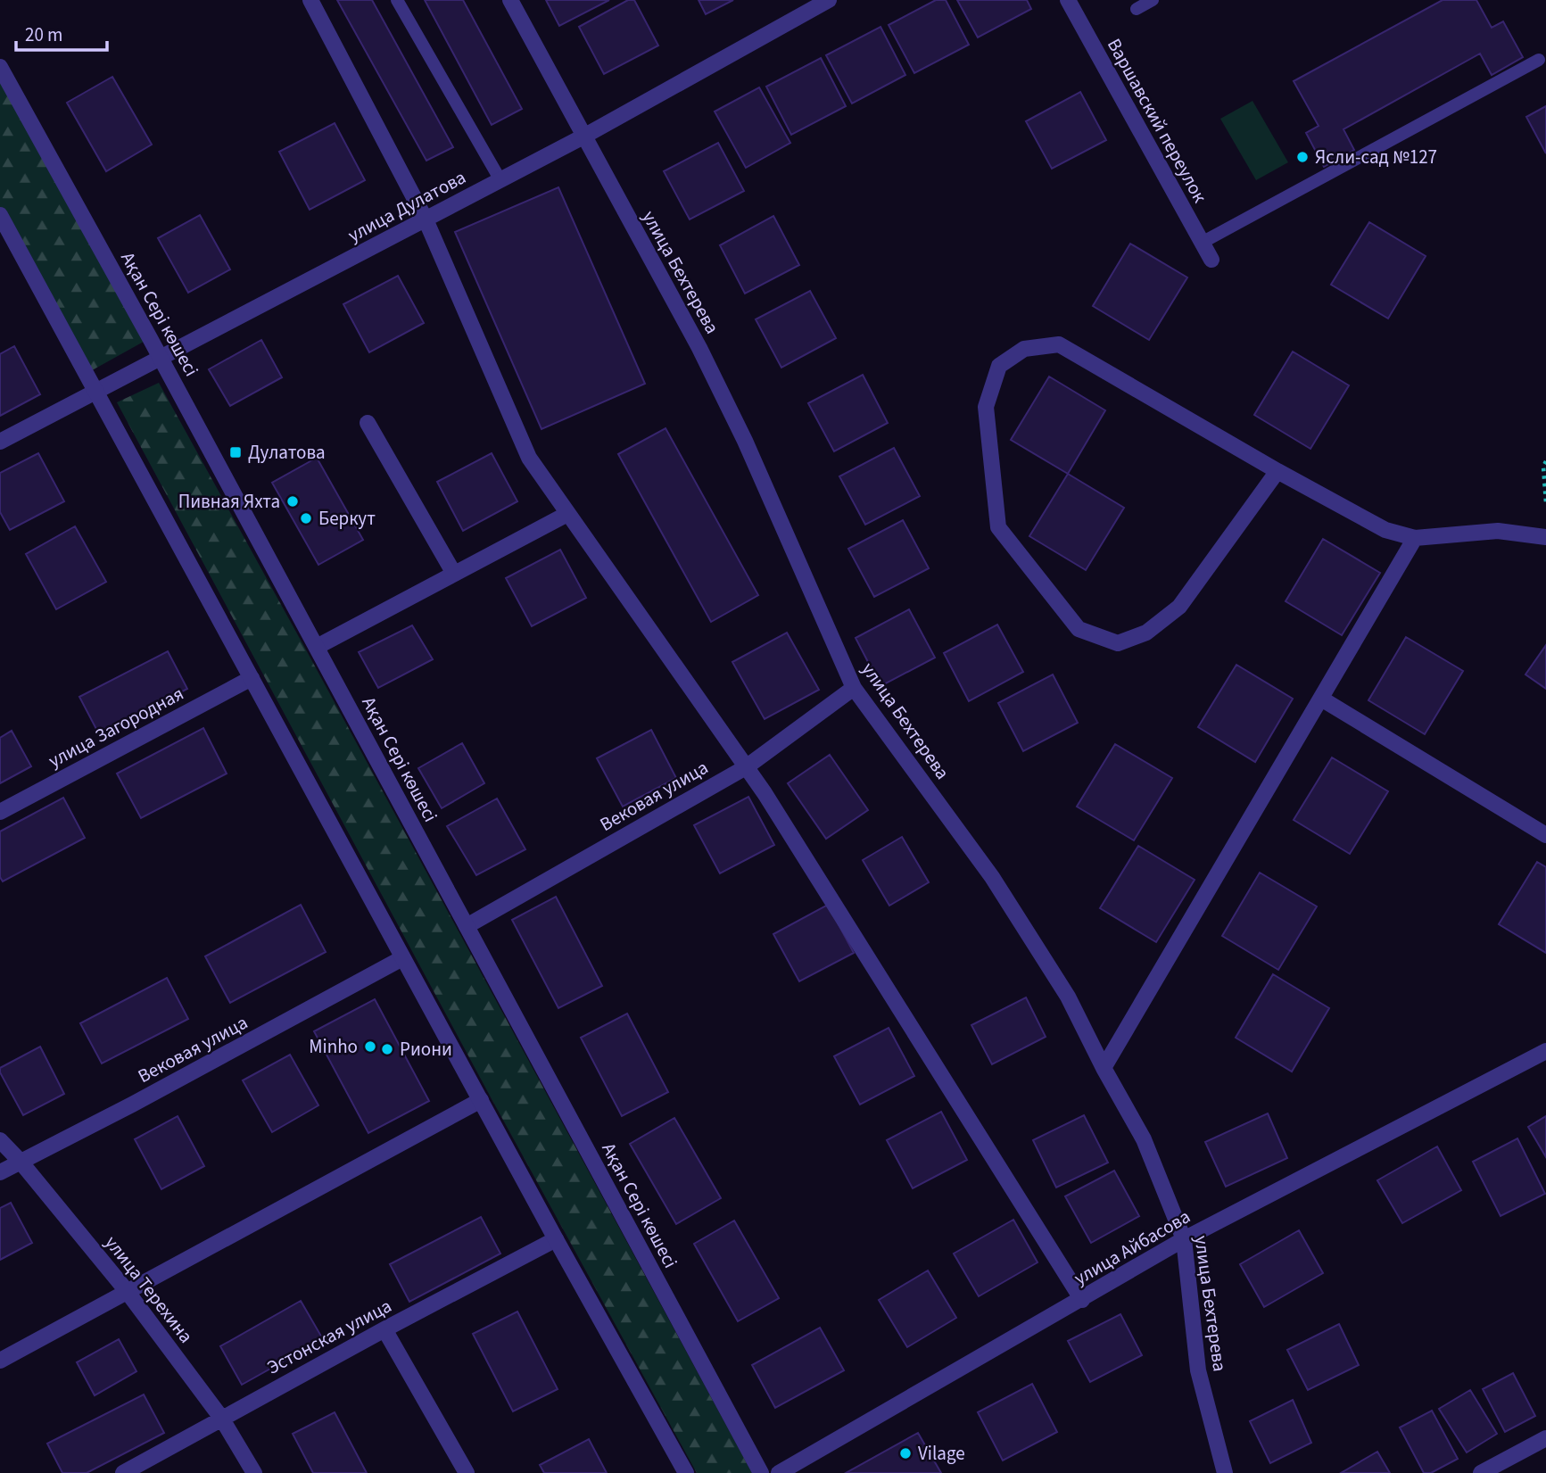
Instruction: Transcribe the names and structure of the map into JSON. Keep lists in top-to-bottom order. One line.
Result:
{"streets":{"street":["Варшавский переулок","улица Дулатова","улица Бехтерева","Ақан Сері көшесі","улица Загородная","Вековая улица","улица Айбасова","улица Терехина","Эстонская улица"]},"crossings":[["улица Дулатова","улица Бехтерева"],["улица Дулатова","Ақан Сері көшесі"],["улица Бехтерева","Вековая улица"],["улица Бехтерева","улица Айбасова"],["Ақан Сері көшесі","Вековая улица"],["Вековая улица","улица Терехина"],["улица Терехина","Эстонская улица"]],"places":{"other":["Ясли-сад №127","Пивная Яхта","Беркут","Minho","Риони","Vilage"],"transit":["Дулатова"]},"scale_bar":"20 m"}
